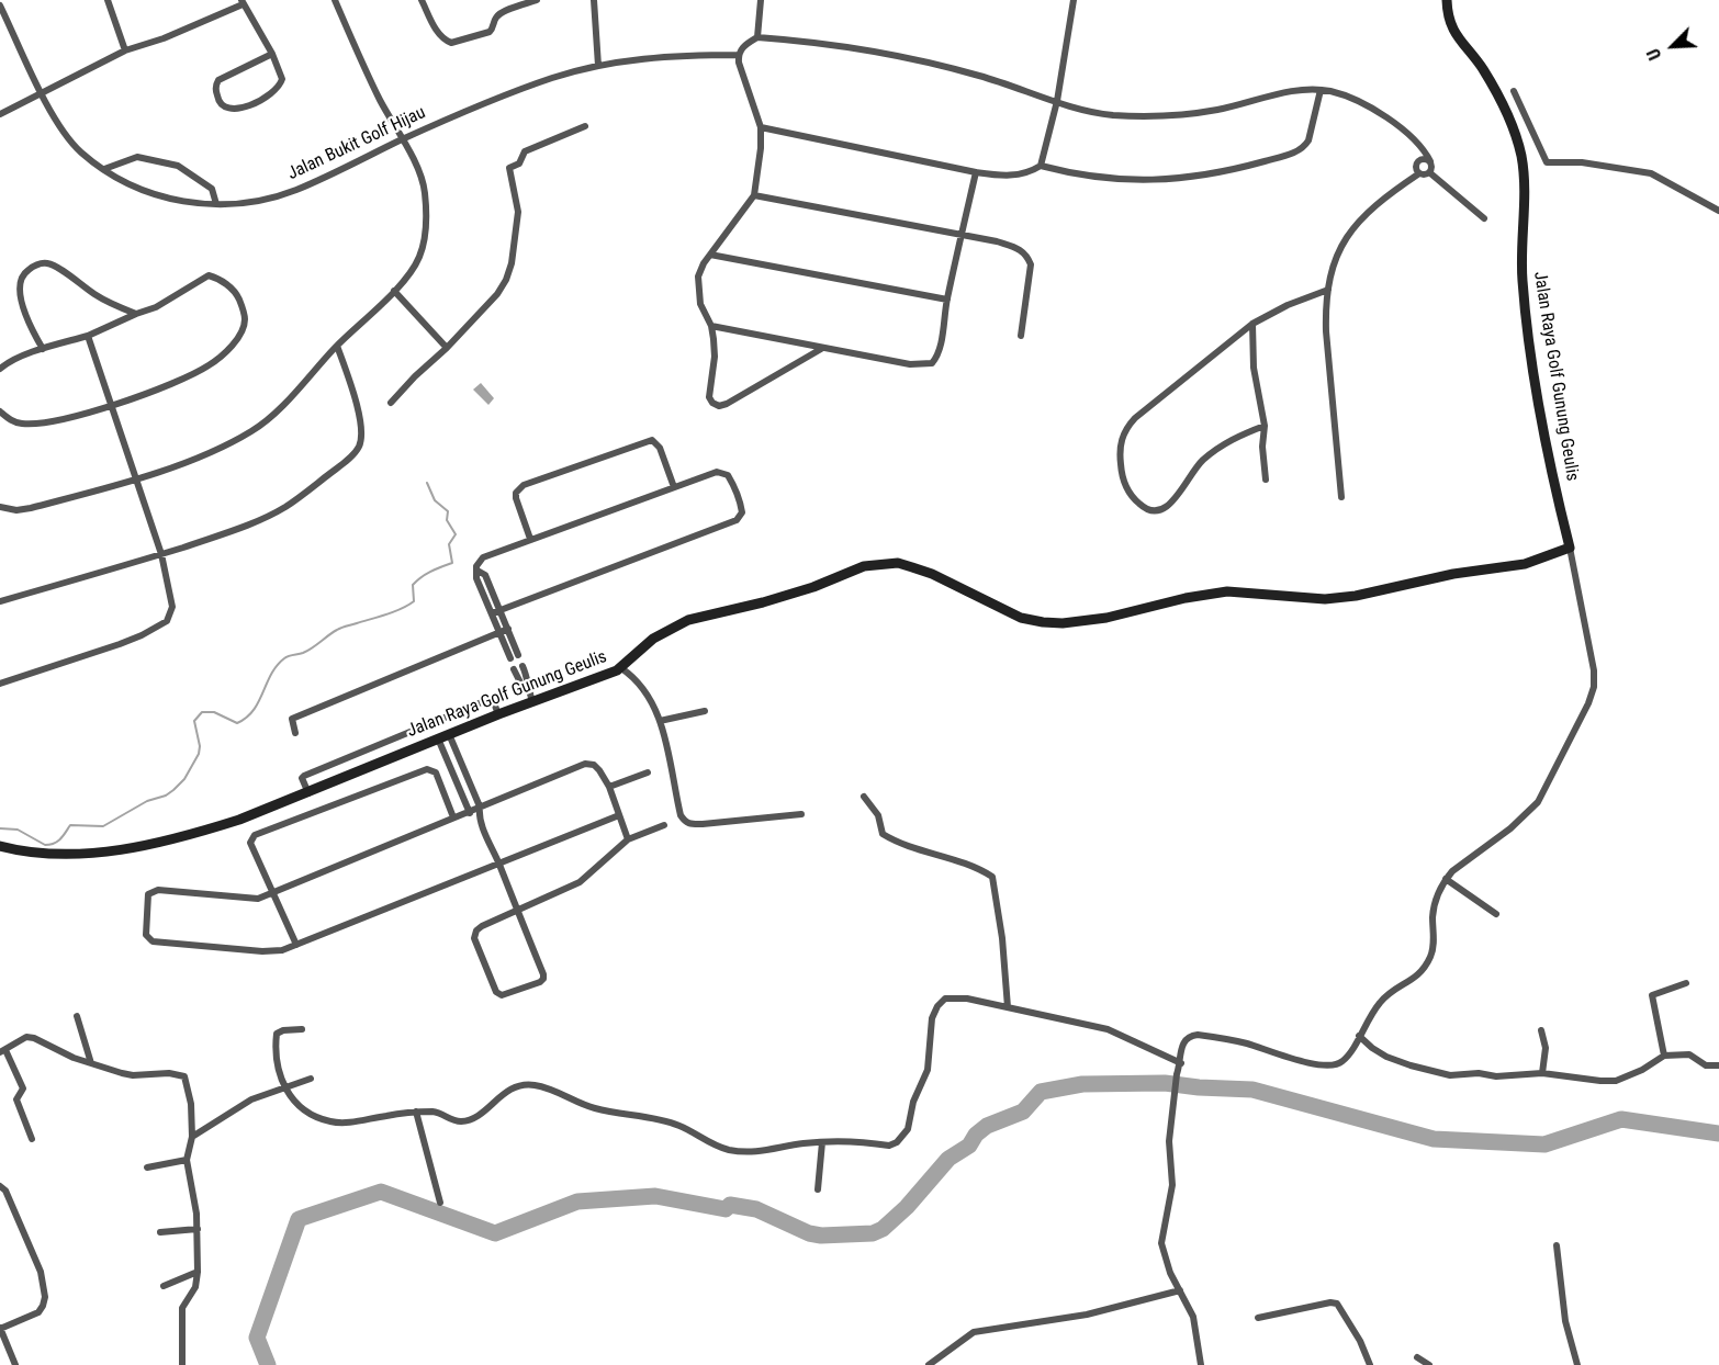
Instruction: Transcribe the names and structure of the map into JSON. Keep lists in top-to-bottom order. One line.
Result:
{"streets":{"main road":["Jalan Raya Golf Gunung Geulis"],"street":["Jalan Bukit Golf Hijau"]},"north":"bottom left"}
